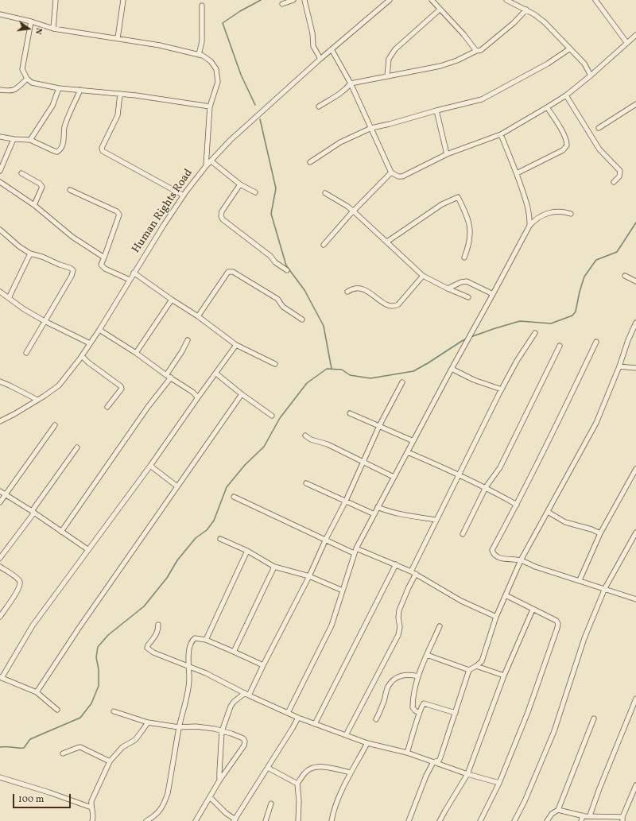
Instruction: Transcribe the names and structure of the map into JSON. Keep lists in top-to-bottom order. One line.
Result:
{"streets":{"street":["Human Rights Road"]},"scale_bar":"100 m","north":"right"}
